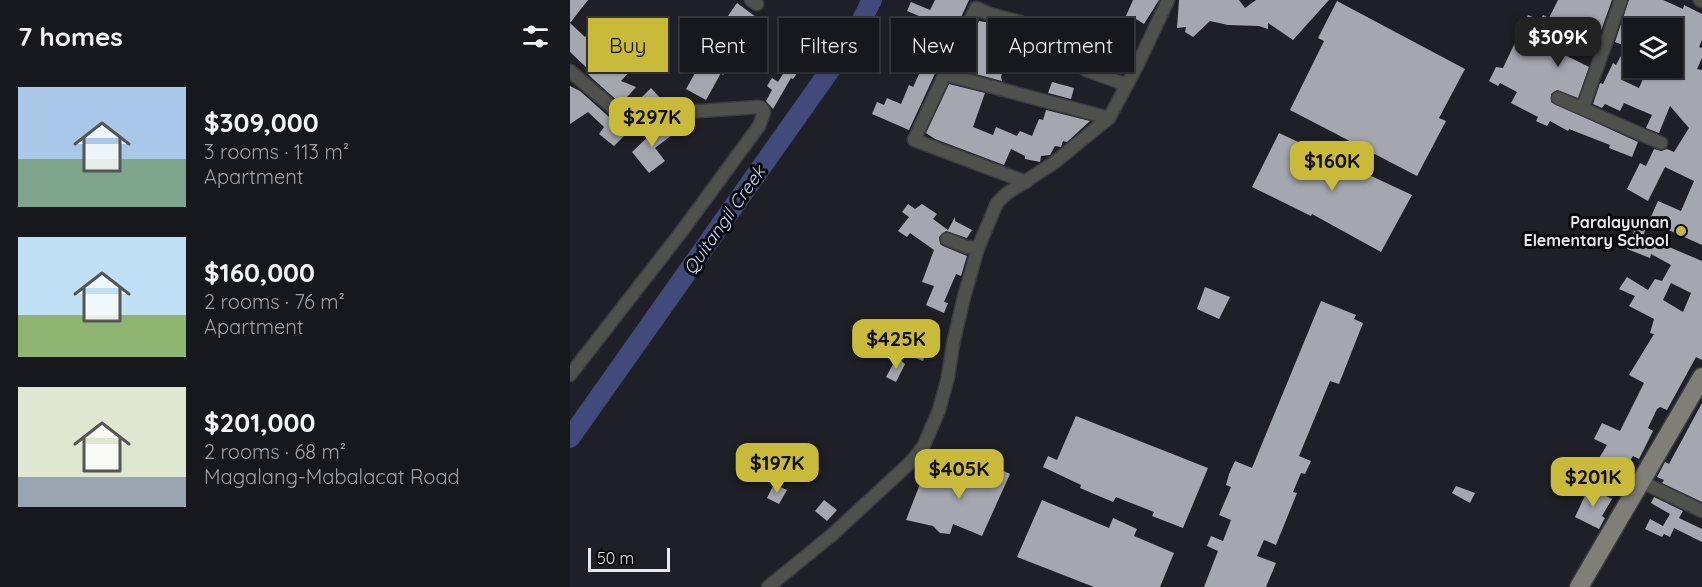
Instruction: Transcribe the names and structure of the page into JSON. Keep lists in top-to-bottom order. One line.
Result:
{"water":["Quitangil Creek"],"places":["Paralayunan Elementary School"],"scale_bar":"50 m","page":{"heading":"7 homes","price":["$309K","$297K","$160K","$425K","$197K","$405K","$201K"],"chip":["Buy","Rent","Filters","New","Apartment"],"list":[{"name":"$309,000","note":"3 rooms · 113 m² · Apartment"},{"name":"$160,000","note":"2 rooms · 76 m² · Apartment"},{"name":"$201,000","note":"2 rooms · 68 m² · Magalang-Mabalacat Road"}],"scale":"50 m"}}
